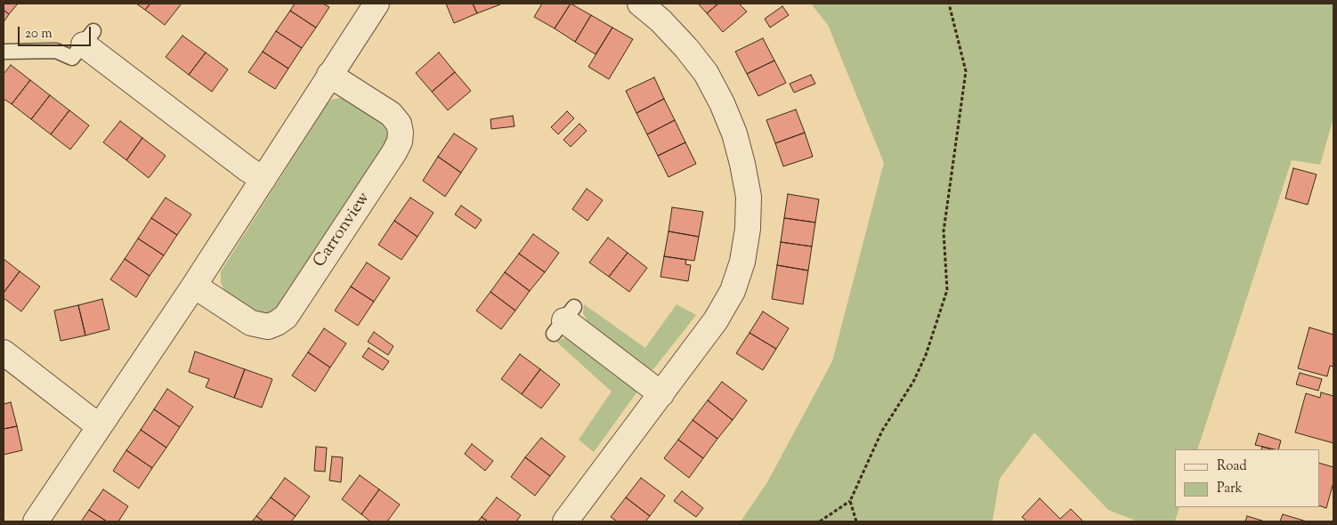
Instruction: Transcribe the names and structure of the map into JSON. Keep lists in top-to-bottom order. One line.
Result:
{"streets":{"street":["Carronview"]},"legend":["Road","Park"],"scale_bar":"20 m"}
